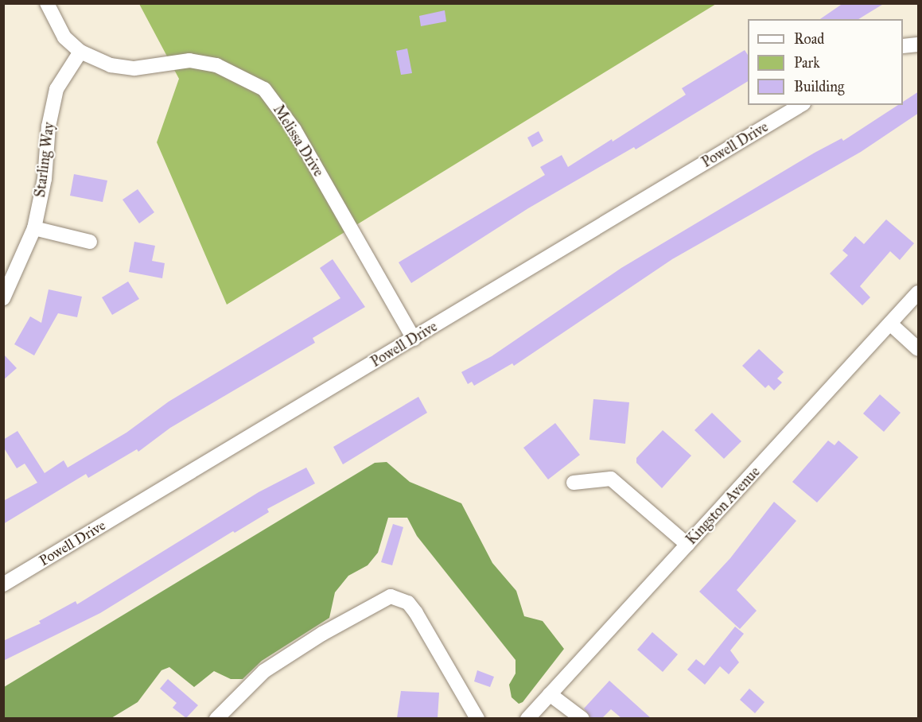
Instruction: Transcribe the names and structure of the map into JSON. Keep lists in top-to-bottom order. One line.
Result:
{"streets":{"street":["Melissa Drive","Powell Drive","Starling Way","Kingston Avenue"]},"crossings":[["Melissa Drive","Powell Drive"],["Melissa Drive","Starling Way"]],"legend":["Road","Park","Building"]}
